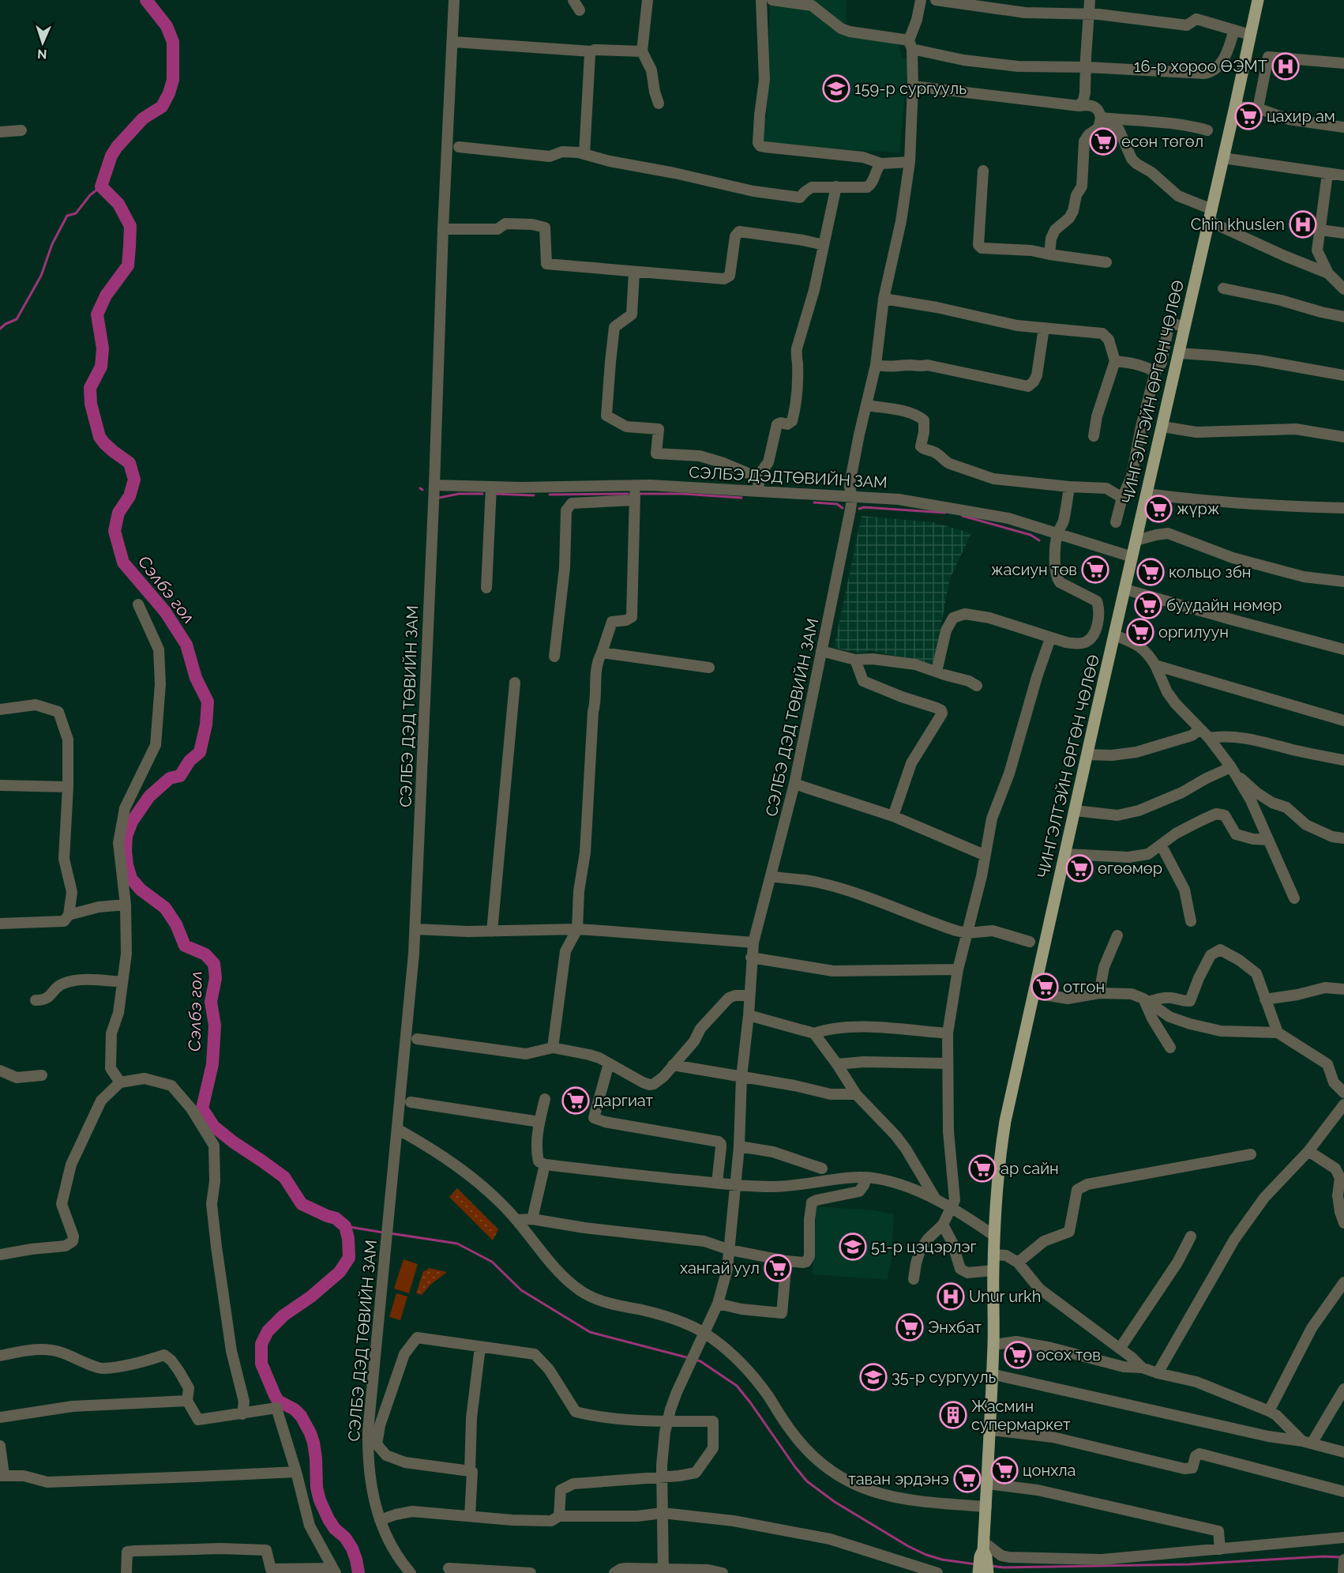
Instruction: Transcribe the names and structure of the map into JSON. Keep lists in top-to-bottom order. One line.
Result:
{"streets":{"main road":["ЧИНГЭЛТЭЙН ӨРГӨН ЧӨЛӨӨ"],"street":["СЭЛБЭ ДЭДТӨВИЙН ЗАМ","СЭЛБЭ ДЭД ТӨВИЙН ЗАМ"]},"crossings":[["ЧИНГЭЛТЭЙН ӨРГӨН ЧӨЛӨӨ","СЭЛБЭ ДЭДТӨВИЙН ЗАМ"],["СЭЛБЭ ДЭДТӨВИЙН ЗАМ","СЭЛБЭ ДЭД ТӨВИЙН ЗАМ"]],"water":["Сэлбэ гол"],"places":{"hospital":["16-р хороо ӨЭМТ","Chin khuslen","Unur urkh"],"school or university":["159-р сургууль","51-р цэцэрлэг","35-р сургууль"],"supermarket":["цахир ам","есөн төгөл","жүрж","жасиун төв","кольцо збн","буудайн нөмөр","оргилуун","өгөөмөр","отгон","даргиат","ар сайн","хангай уул","Энхбат","өсөх төв","цонхла","таван эрдэнэ"],"building":["Жасмин супермаркет"]},"north":"bottom"}
